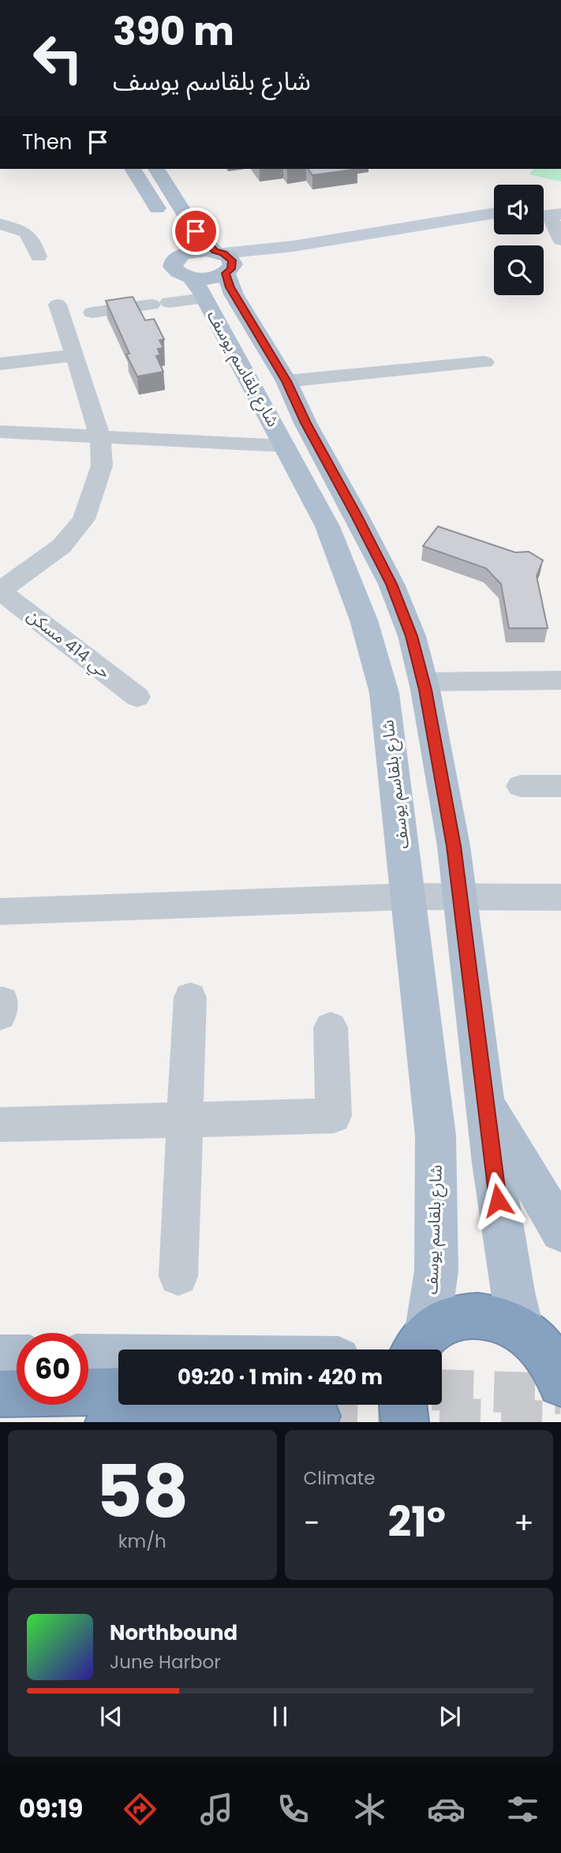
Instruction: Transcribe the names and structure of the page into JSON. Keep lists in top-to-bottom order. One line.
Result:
{"streets":{"main road":["شارع بلقاسم يوسف"],"street":["حي 414 مسكن"]},"crossings":[["شارع بلقاسم يوسف","حي 414 مسكن"]],"page":{"turn":["390 m","شارع بلقاسم يوسف"],"then":"Then","limit":"60","trip":"09:20 · 1 min · 420 m","tile":[["58","km/h"],"Climate"],"heat":["−","21°","+"],"song":["Northbound","June Harbor"],"tabs":"09:19"}}
